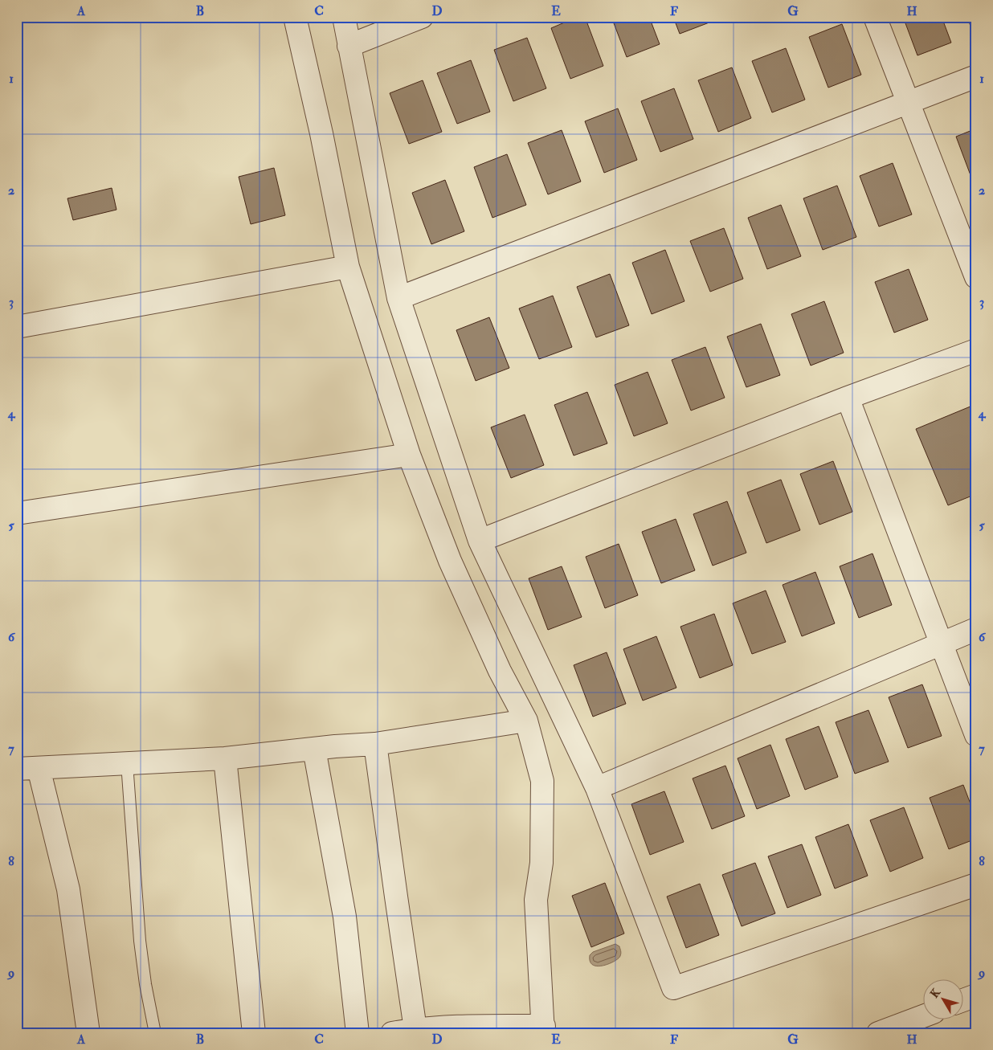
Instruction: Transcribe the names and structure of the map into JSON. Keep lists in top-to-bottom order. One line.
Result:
{"north":"top left","grid":{"columns":["A","B","C","D","E","F","G","H"],"rows":["1","2","3","4","5","6","7","8","9"]}}
